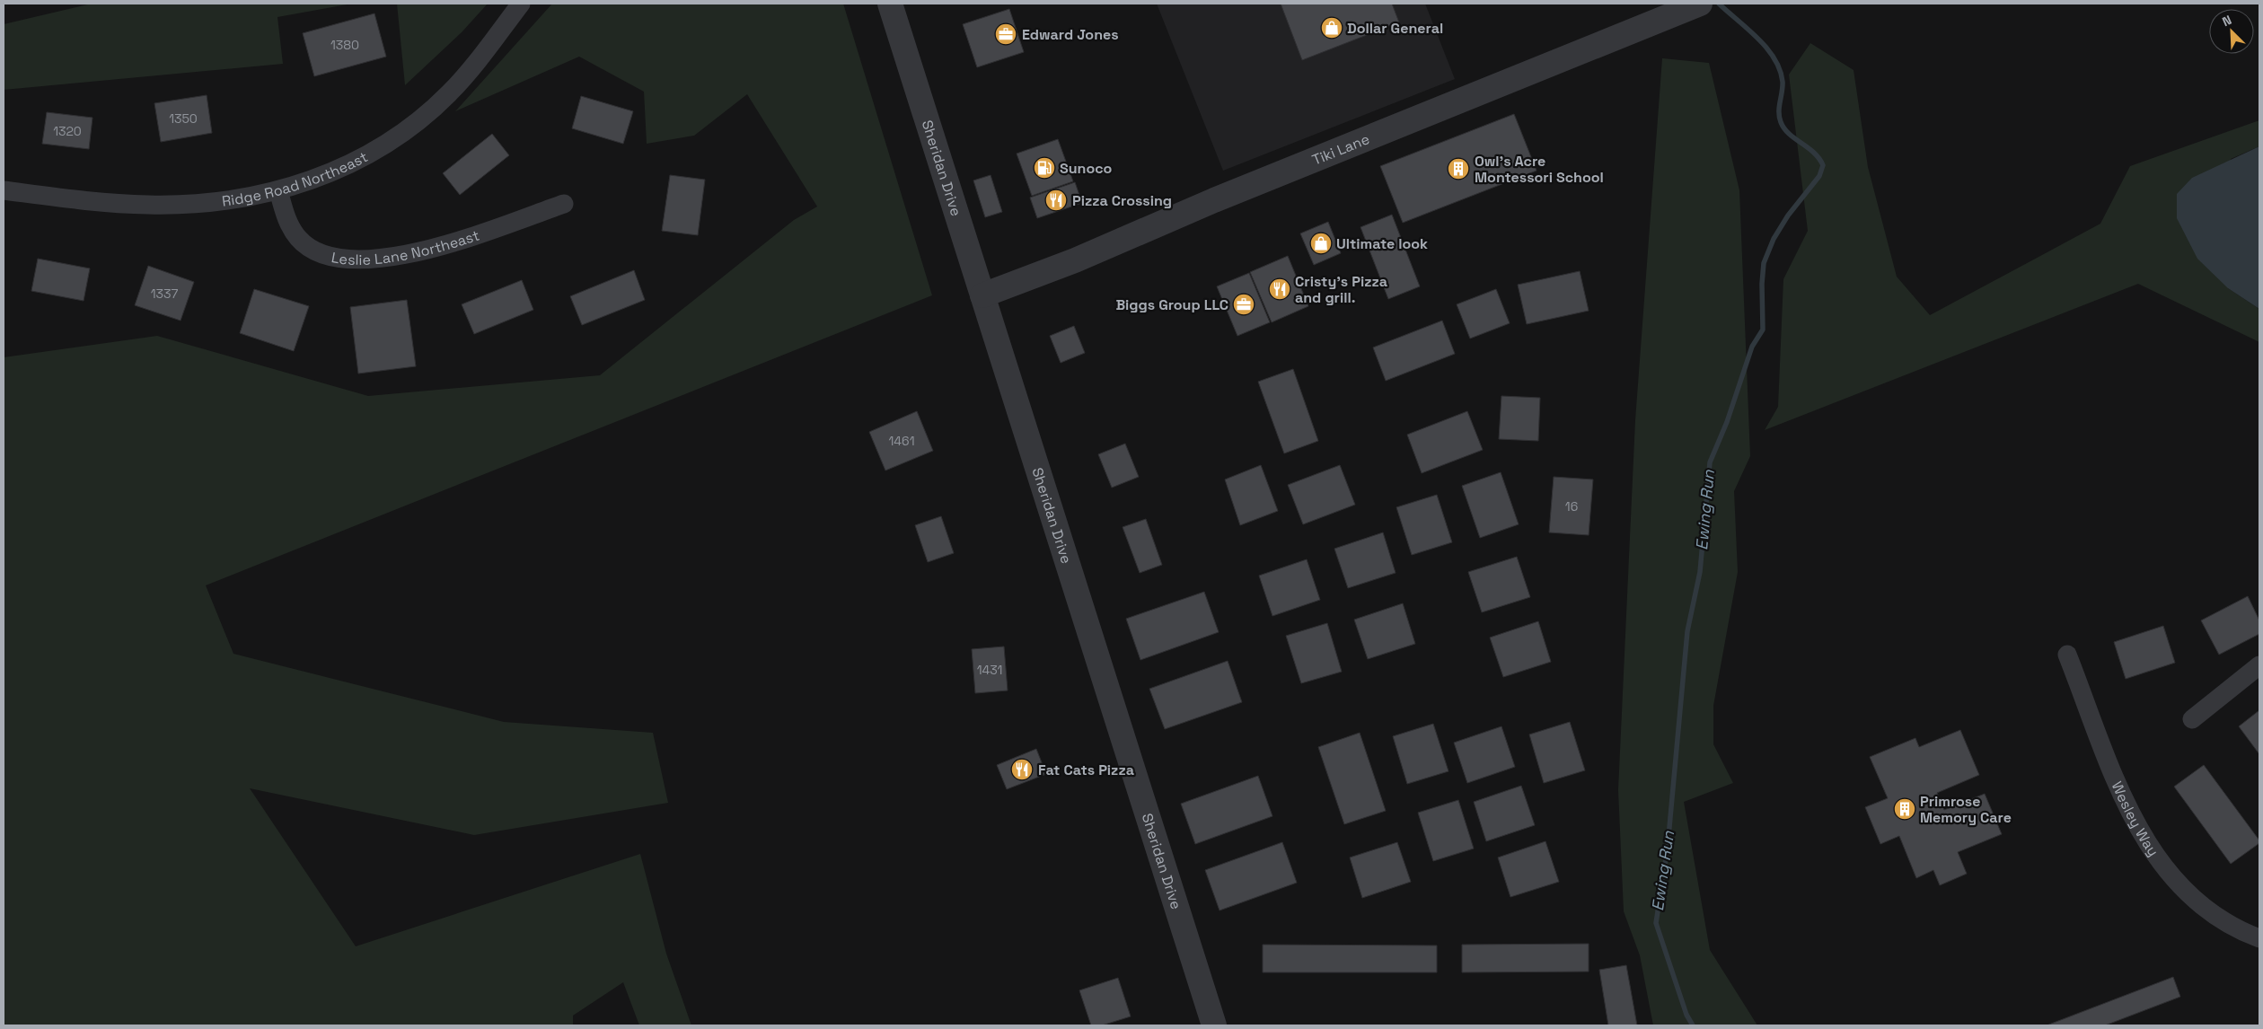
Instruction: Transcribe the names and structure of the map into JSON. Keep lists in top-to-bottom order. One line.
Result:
{"streets":{"street":["Tiki Lane","Sheridan Drive","Ridge Road Northeast","Leslie Lane Northeast","Wesley Way"]},"crossings":[["Tiki Lane","Sheridan Drive"],["Ridge Road Northeast","Leslie Lane Northeast"]],"water":["Ewing Run"],"places":{"shop":["Dollar General","Ultimate look"],"office":["Edward Jones","Biggs Group LLC"],"fuel station":["Sunoco"],"building":["Owl's Acre Montessori School","Primrose Memory Care"],"restaurant":["Pizza Crossing","Cristy's Pizza and grill.","Fat Cats Pizza"]},"house_numbers":["1380","1350","1320","1337","1461","16","1431"],"north":"top left"}
